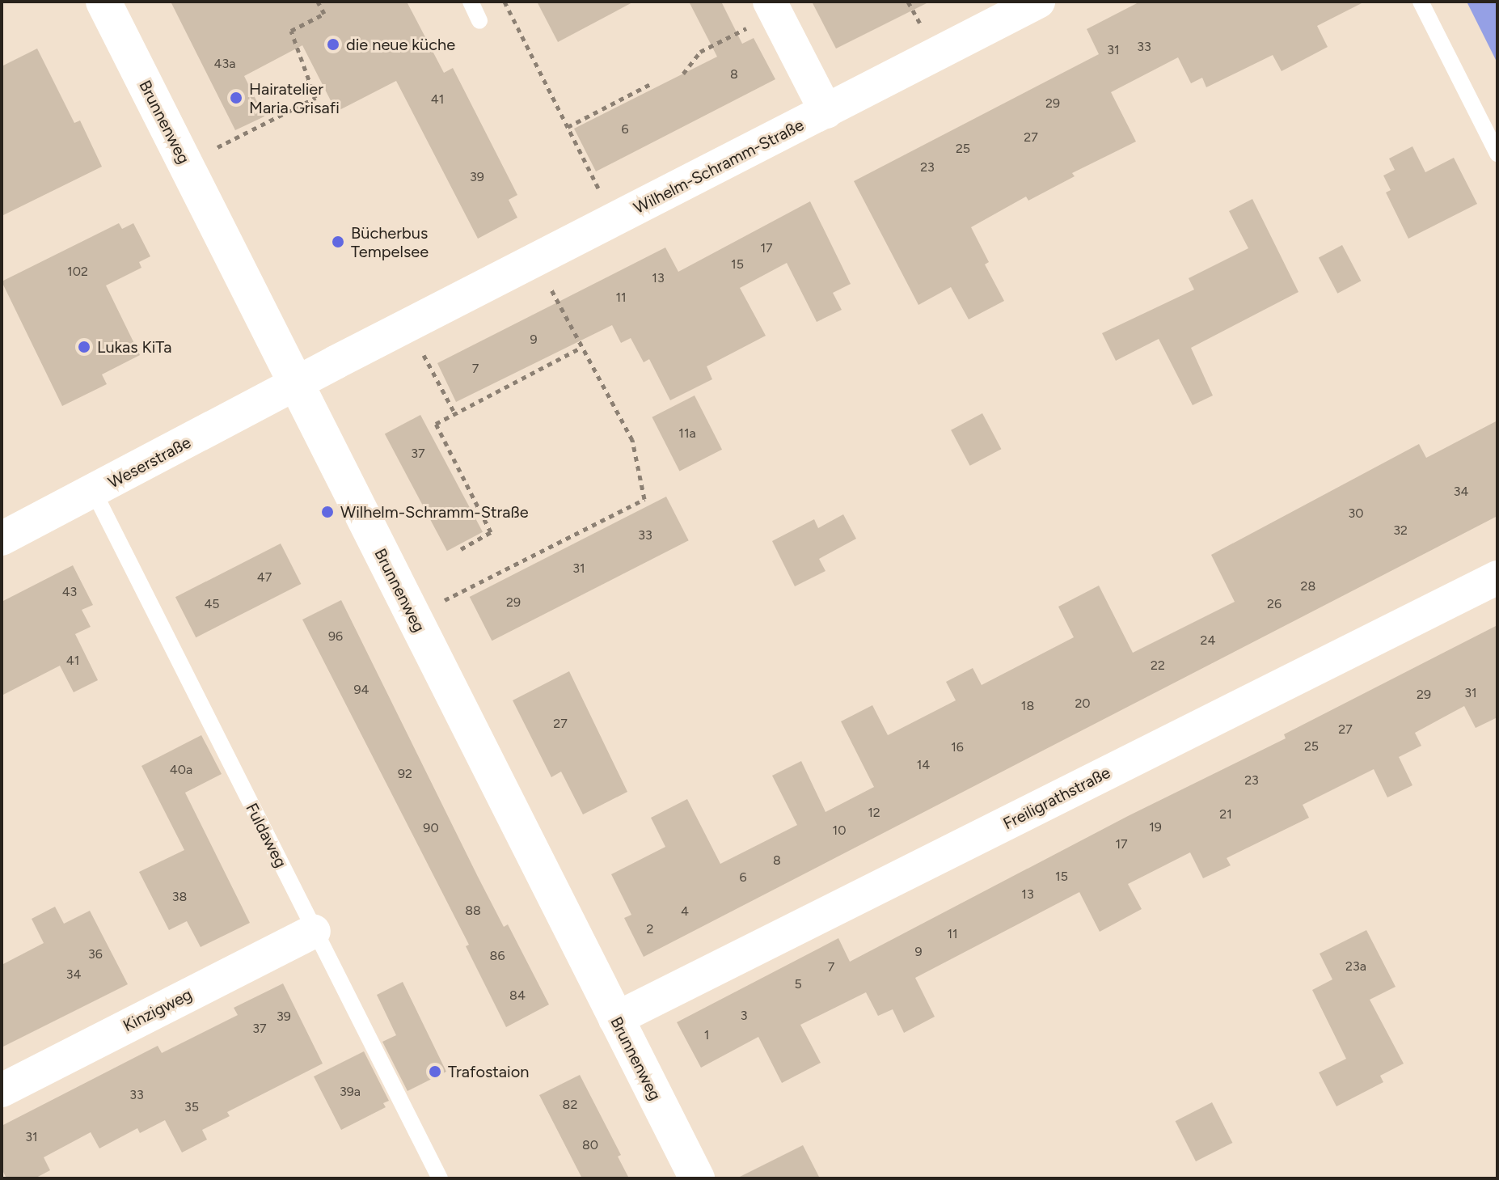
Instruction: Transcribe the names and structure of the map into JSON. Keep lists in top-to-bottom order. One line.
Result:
{"streets":{"street":["Brunnenweg","Wilhelm-Schramm-Straße","Weserstraße","Freiligrathstraße","Kinzigweg"],"lane":["Fuldaweg"]},"crossings":[["Brunnenweg","Wilhelm-Schramm-Straße"],["Brunnenweg","Weserstraße"],["Brunnenweg","Freiligrathstraße"],["Wilhelm-Schramm-Straße","Weserstraße"],["Weserstraße","Fuldaweg"],["Fuldaweg","Kinzigweg"]],"places":["die neue küche","Hairatelier Maria Grisafi","Bücherbus Tempelsee","Lukas KiTa","Wilhelm-Schramm-Straße","Trafostaion"],"house_numbers":["33","31","43a","8","41","29","6","27","25","23","39","17","15","102","13","11","9","7","11a","37","34","30","32","33","31","47","28","43","29","45","26","96","24","41","22","94","31","29","20","18","27","27","25","16","14","40a","92","23","12","21","19","90","10","17","8","15","6","13","38","88","4","2","11","9","36","86","23a","7","34","5","84","3","39","37","1","39a","33","82","35","31","80"]}
